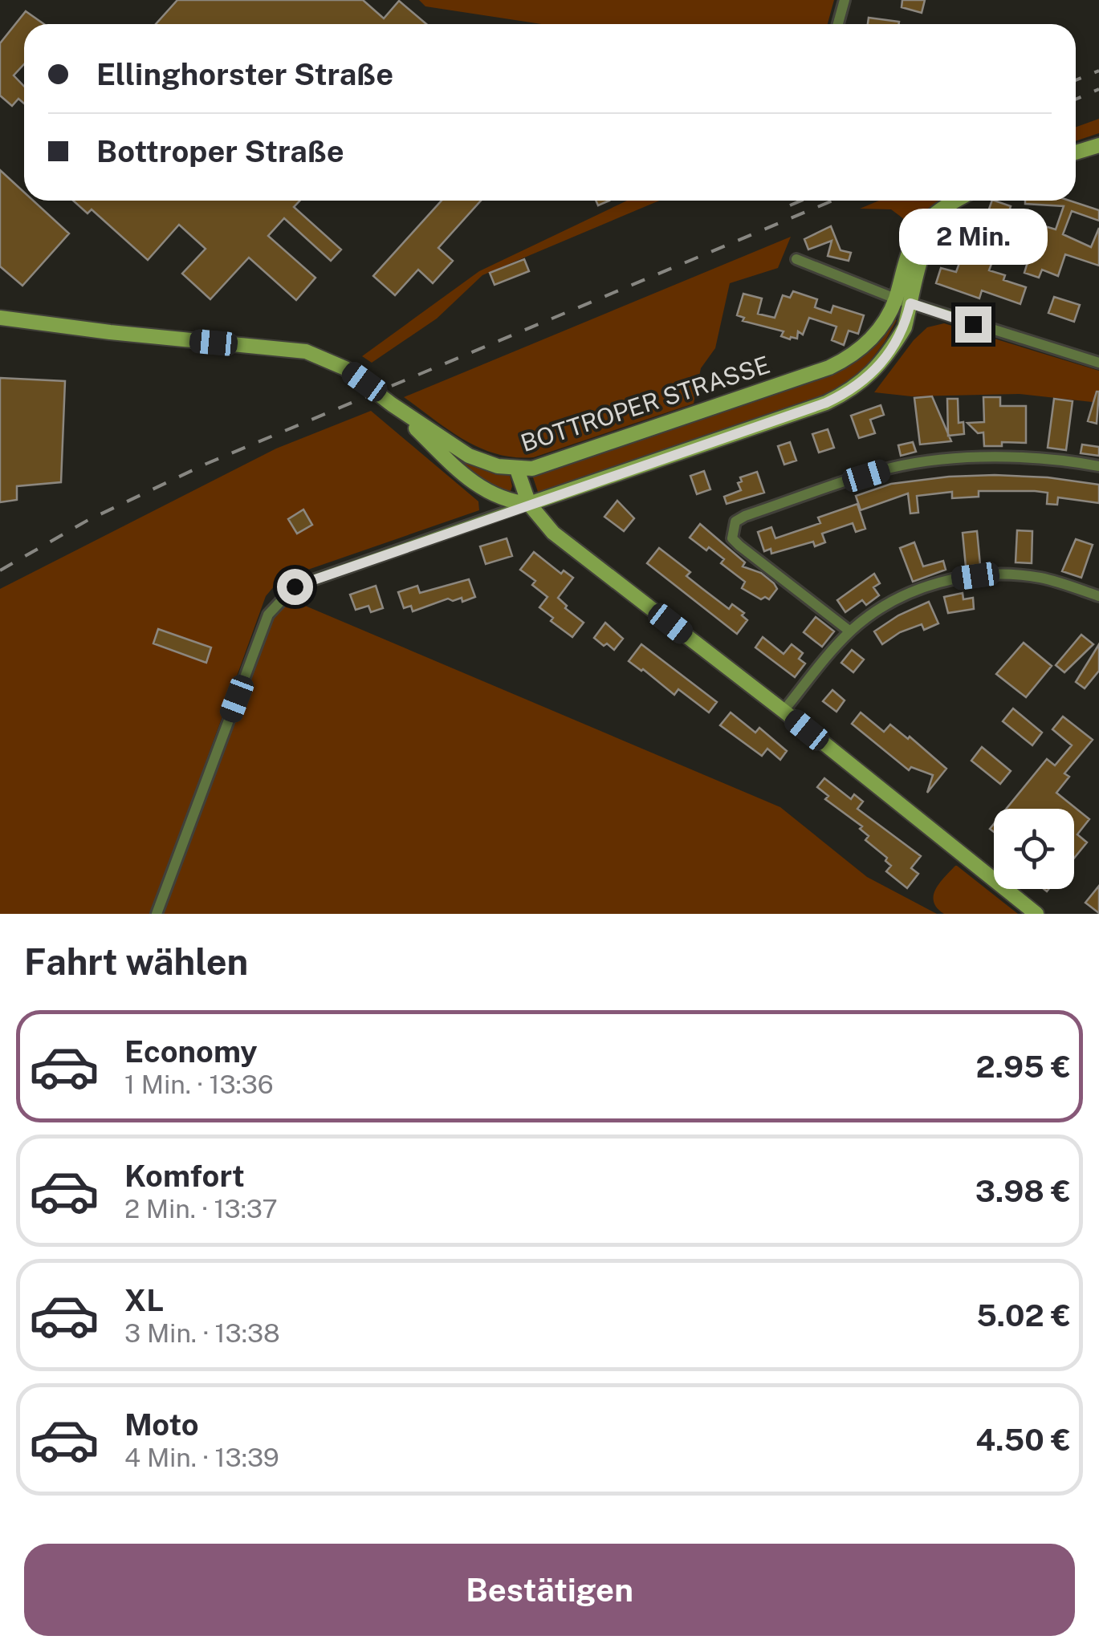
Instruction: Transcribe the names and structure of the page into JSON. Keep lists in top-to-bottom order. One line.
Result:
{"streets":{"main road":["BOTTROPER STRASSE"]},"page":{"banner":["Ellinghorster Straße","Bottroper Straße"],"bubble":"2 Min.","heading":"Fahrt wählen","list":[{"name":"Economy","note":"1 Min. · 13:36","value":"2.95 €"},{"name":"Komfort","note":"2 Min. · 13:37","value":"3.98 €"},{"name":"XL","note":"3 Min. · 13:38","value":"5.02 €"},{"name":"Moto","note":"4 Min. · 13:39","value":"4.50 €"}],"buttons":"Bestätigen"}}
